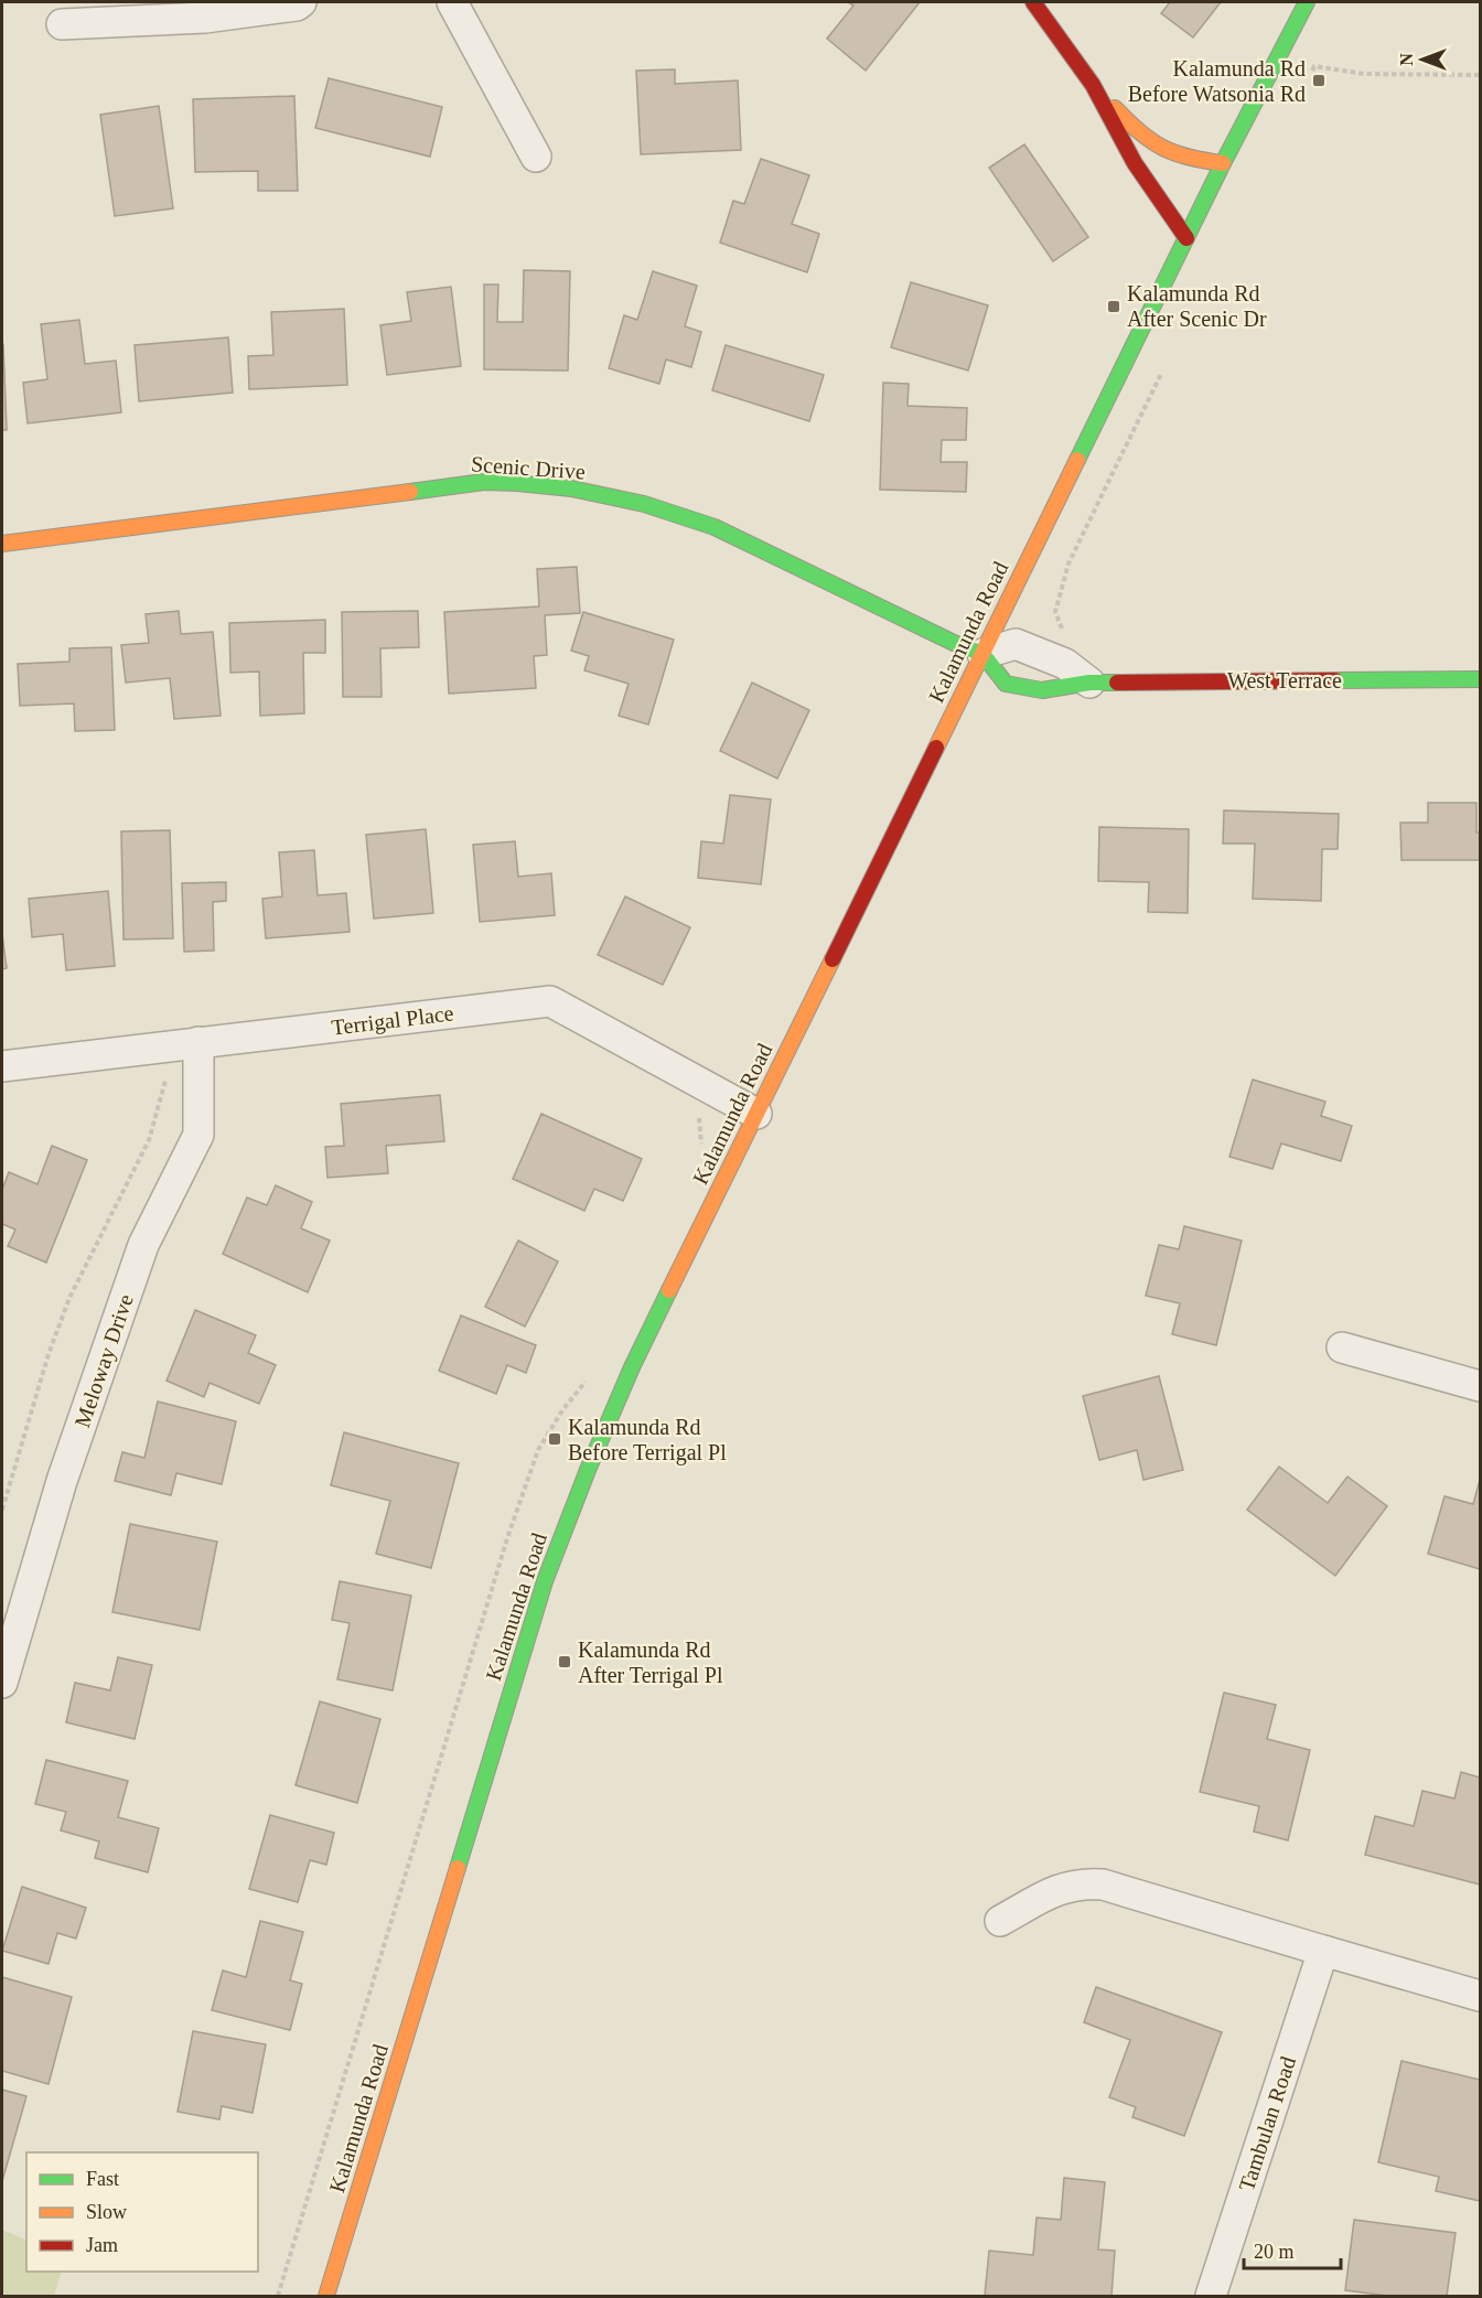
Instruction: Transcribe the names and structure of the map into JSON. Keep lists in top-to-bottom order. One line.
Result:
{"streets":{"main road":["Scenic Drive","Kalamunda Road","West Terrace"],"street":["Terrigal Place","Meloway Drive","Tambulan Road"]},"crossings":[["Scenic Drive","Kalamunda Road"],["Scenic Drive","West Terrace"],["Kalamunda Road","West Terrace"],["Kalamunda Road","Terrigal Place"],["Terrigal Place","Meloway Drive"]],"places":{"transit":["Kalamunda Rd Before Watsonia Rd","Kalamunda Rd After Scenic Dr","Kalamunda Rd Before Terrigal Pl","Kalamunda Rd After Terrigal Pl"]},"legend":["Fast","Slow","Jam"],"scale_bar":"20 m","north":"left"}
